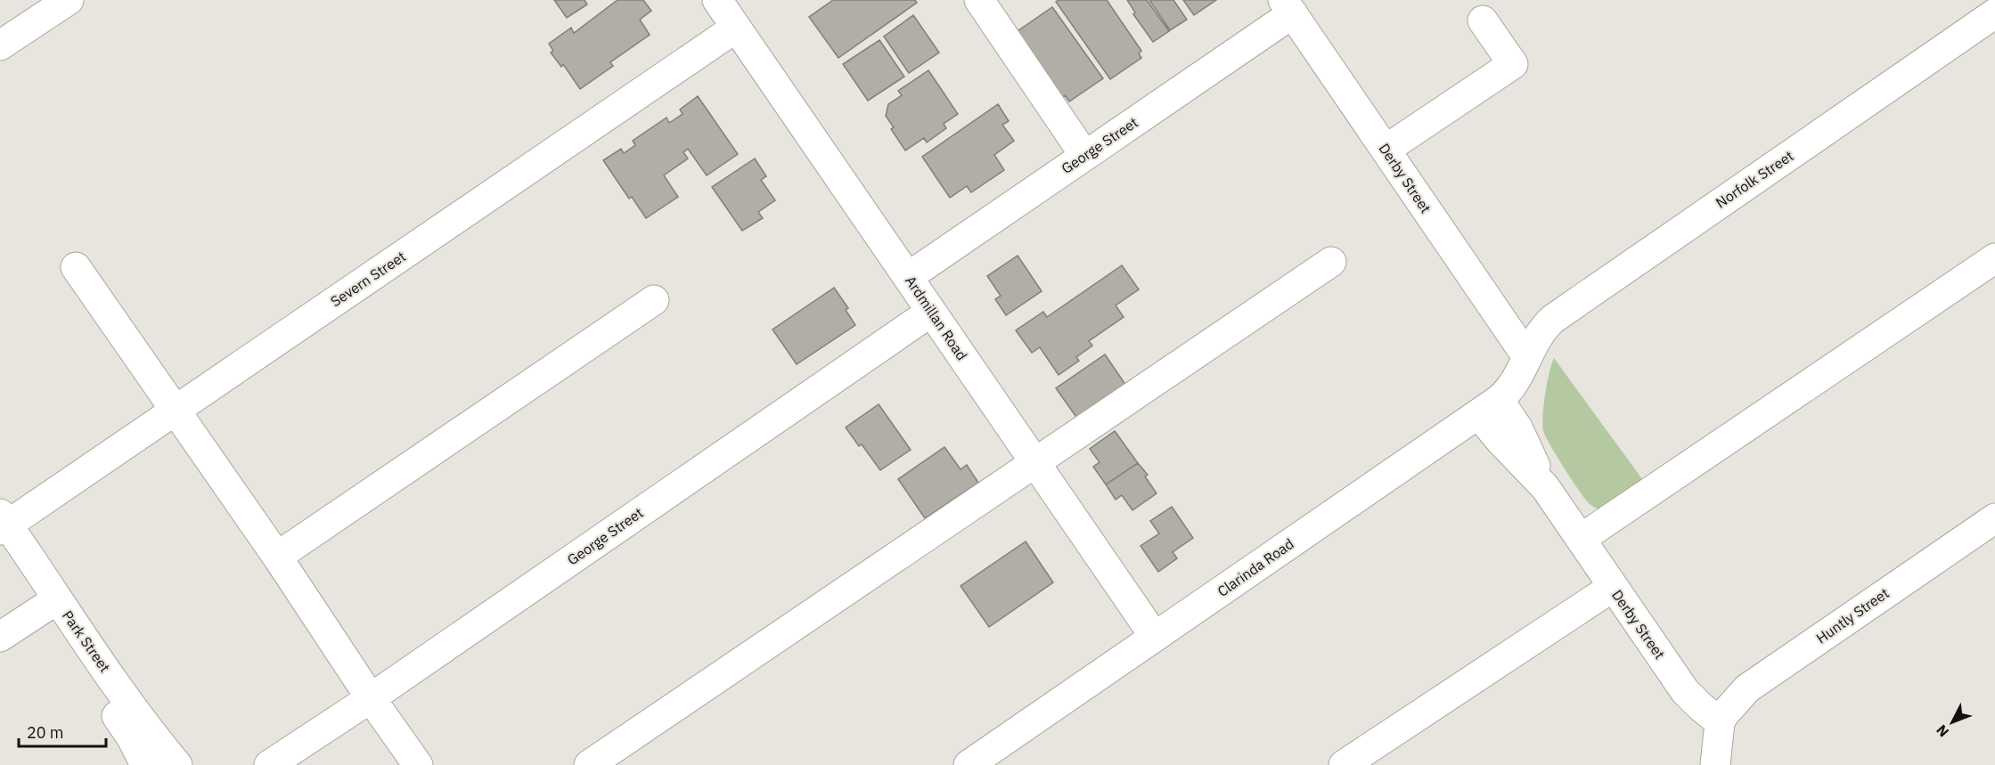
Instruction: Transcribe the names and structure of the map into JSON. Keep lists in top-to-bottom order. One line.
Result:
{"streets":{"street":["George Street","Derby Street","Norfolk Street","Severn Street","Ardmillan Road","Clarinda Road","Huntly Street","Park Street"]},"crossings":[["George Street","Derby Street"],["George Street","Ardmillan Road"],["Derby Street","Norfolk Street"],["Derby Street","Clarinda Road"],["Derby Street","Huntly Street"],["Norfolk Street","Clarinda Road"],["Severn Street","Ardmillan Road"],["Severn Street","Park Street"],["Ardmillan Road","Clarinda Road"]],"scale_bar":"20 m","north":"bottom left"}
